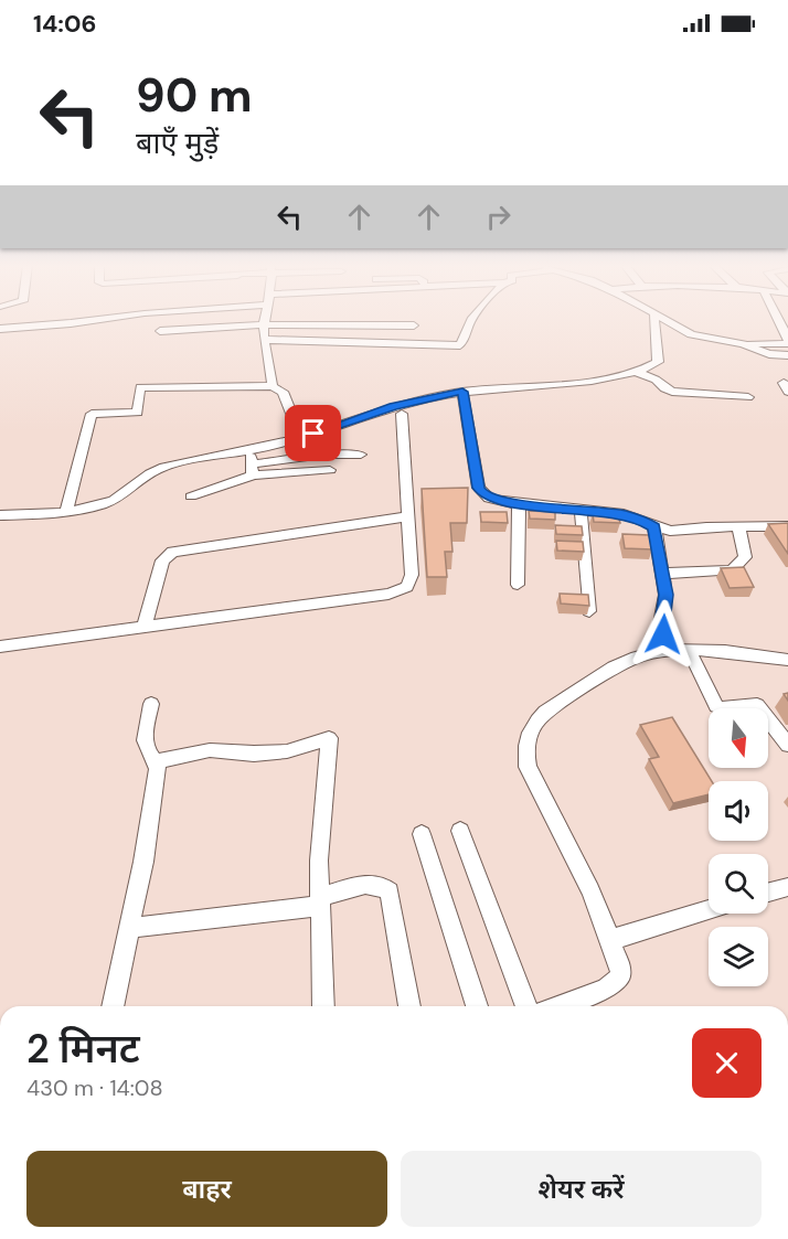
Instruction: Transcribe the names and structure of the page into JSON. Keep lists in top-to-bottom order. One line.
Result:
{"north":"bottom","page":{"status":"14:06","turn":["90 m","बाएँ मुड़ें"],"heading":["2 मिनट","430 m · 14:08"],"buttons":["बाहर","शेयर करें"]}}
